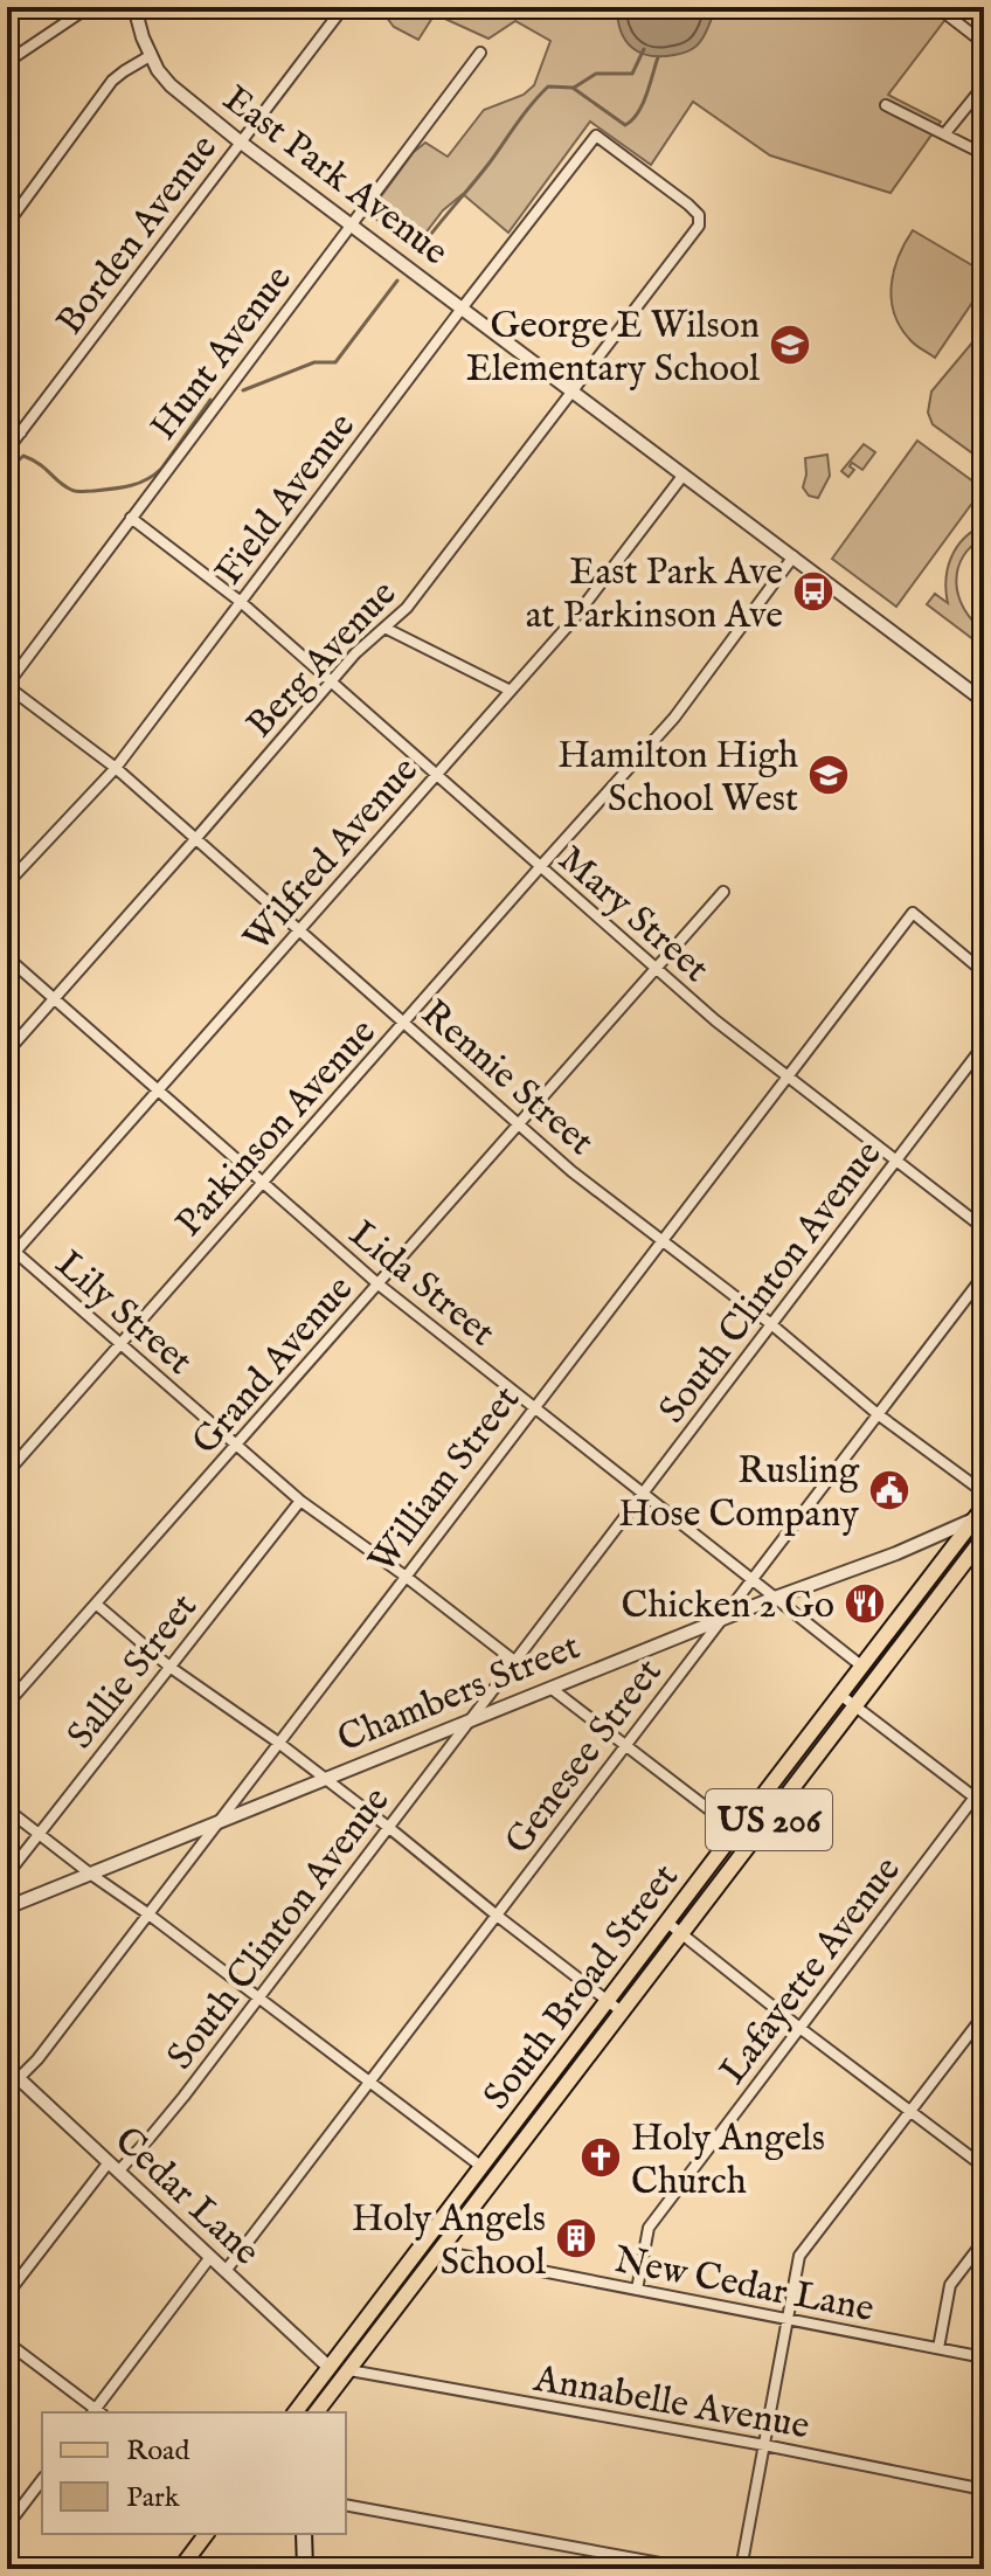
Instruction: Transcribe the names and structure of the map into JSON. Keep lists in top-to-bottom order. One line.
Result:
{"streets":{"main road":["US 206","South Broad Street"],"street":["East Park Avenue","Borden Avenue","Hunt Avenue","Field Avenue","Berg Avenue","Wilfred Avenue","Mary Street","Rennie Street","Parkinson Avenue","South Clinton Avenue","Lida Street","Lily Street","Grand Avenue","William Street","Sallie Street","Chambers Street","Genesee Street","Lafayette Avenue","Cedar Lane","New Cedar Lane","Annabelle Avenue"]},"crossings":[["East Park Avenue","Borden Avenue"],["East Park Avenue","Hunt Avenue"],["East Park Avenue","Field Avenue"],["East Park Avenue","Berg Avenue"],["East Park Avenue","Wilfred Avenue"],["East Park Avenue","Parkinson Avenue"],["Hunt Avenue","Mary Street"],["Hunt Avenue","Rennie Street"],["Field Avenue","Berg Avenue"],["Field Avenue","Mary Street"],["Field Avenue","Rennie Street"],["Berg Avenue","Mary Street"],["Berg Avenue","Rennie Street"],["Berg Avenue","Lida Street"],["Wilfred Avenue","Mary Street"],["Wilfred Avenue","Rennie Street"],["Wilfred Avenue","Lida Street"],["Wilfred Avenue","Lily Street"],["Mary Street","Parkinson Avenue"],["Mary Street","South Clinton Avenue"],["Mary Street","Grand Avenue"],["Mary Street","William Street"],["Rennie Street","Parkinson Avenue"],["Rennie Street","South Clinton Avenue"],["Rennie Street","Grand Avenue"],["Rennie Street","William Street"],["Rennie Street","Genesee Street"],["Parkinson Avenue","Lida Street"],["Parkinson Avenue","Lily Street"],["South Clinton Avenue","Lida Street"],["South Clinton Avenue","Lily Street"],["South Clinton Avenue","Chambers Street"],["South Clinton Avenue","Cedar Lane"],["Lida Street","Grand Avenue"],["Lida Street","William Street"],["Lida Street","Chambers Street"],["Lida Street","Genesee Street"],["Lida Street","South Broad Street"],["Lily Street","Grand Avenue"],["Lily Street","William Street"],["Lily Street","Sallie Street"],["William Street","Chambers Street"],["William Street","Cedar Lane"],["Chambers Street","Genesee Street"],["Chambers Street","South Broad Street"],["Genesee Street","Cedar Lane"],["Lafayette Avenue","New Cedar Lane"],["South Broad Street","Cedar Lane"],["South Broad Street","New Cedar Lane"],["South Broad Street","Annabelle Avenue"]],"places":{"school or university":["George E Wilson Elementary School","Hamilton High School West"],"bus stop":["East Park Ave at Parkinson Ave"],"public building":["Rusling Hose Company"],"restaurant":["Chicken 2 Go"],"church":["Holy Angels Church"],"building":["Holy Angels School"]},"legend":["Road","Park"]}
